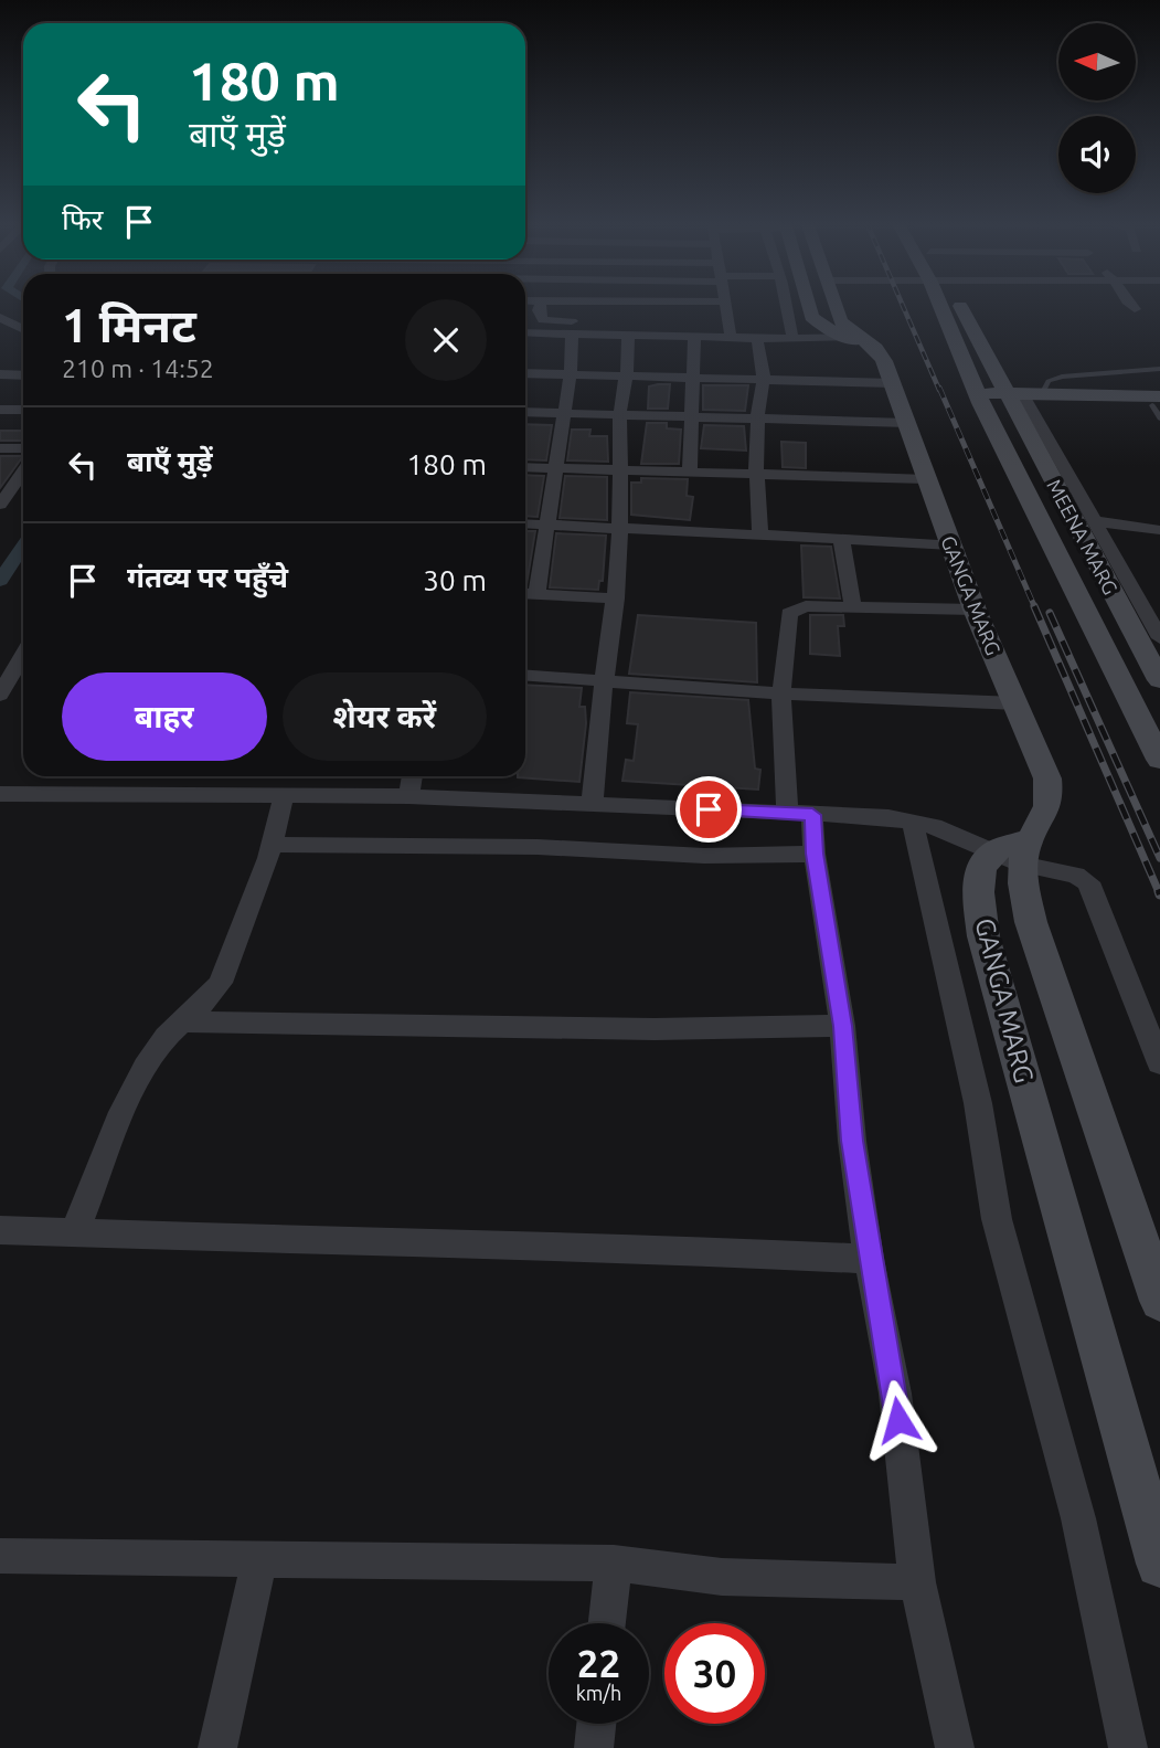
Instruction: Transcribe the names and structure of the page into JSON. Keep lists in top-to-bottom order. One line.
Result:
{"streets":{"street":["MEENA MARG","GANGA MARG"]},"north":"left","page":{"turn":["180 m","बाएँ मुड़ें"],"then":"फिर","heading":["1 मिनट","210 m · 14:52"],"list":[{"name":"बाएँ मुड़ें","value":"180 m"},{"name":"गंतव्य पर पहुँचे","value":"30 m"}],"buttons":["बाहर","शेयर करें"],"speed":"22 km/h","limit":"30"}}
